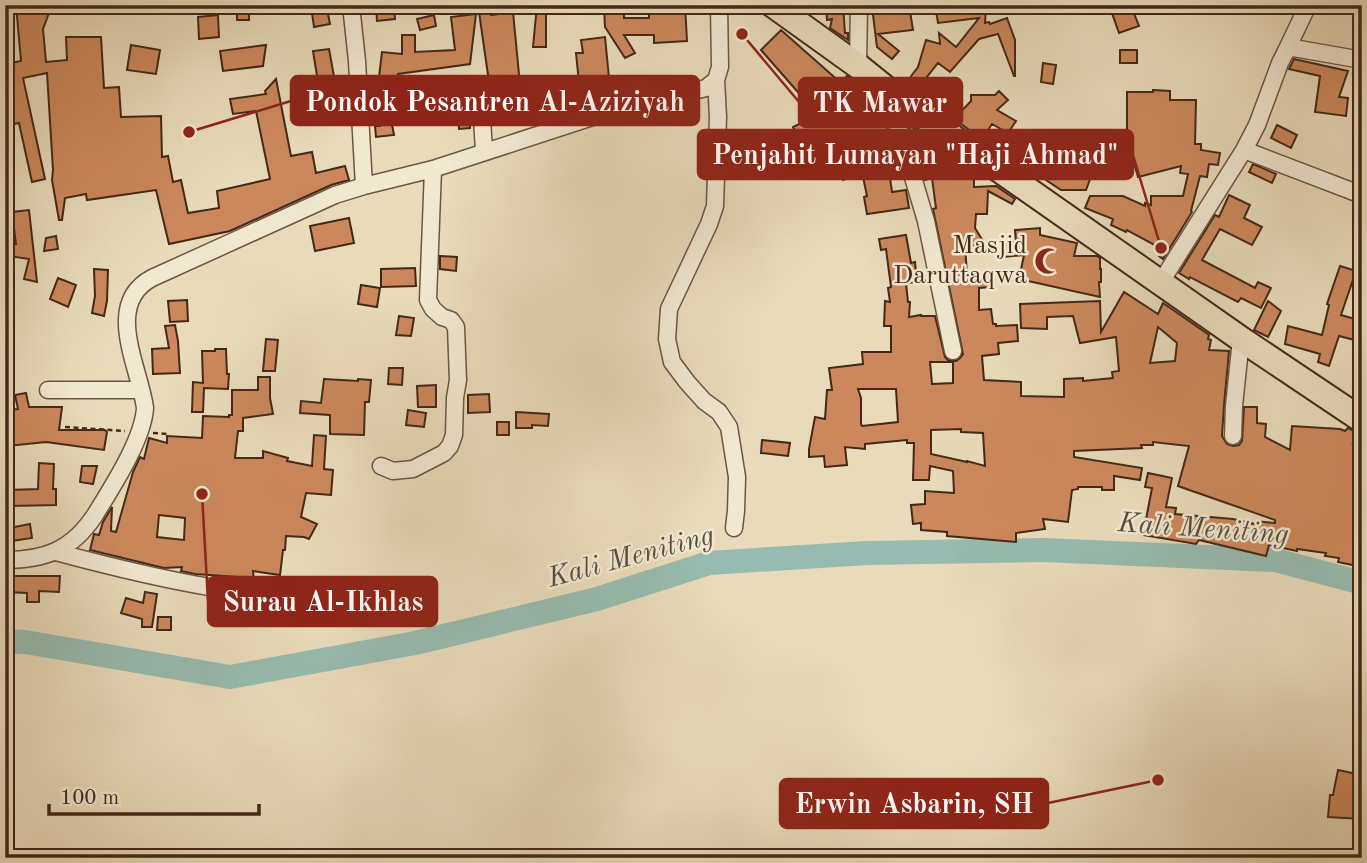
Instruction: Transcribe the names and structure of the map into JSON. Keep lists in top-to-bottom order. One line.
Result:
{"water":["Kali Meniting"],"places":{"other":["TK Mawar","Pondok Pesantren Al-Aziziyah","Penjahit Lumayan \"Haji Ahmad\"","Surau Al-Ikhlas","Erwin Asbarin, SH"],"mosque":["Masjid Daruttaqwa"]},"scale_bar":"100 m"}
